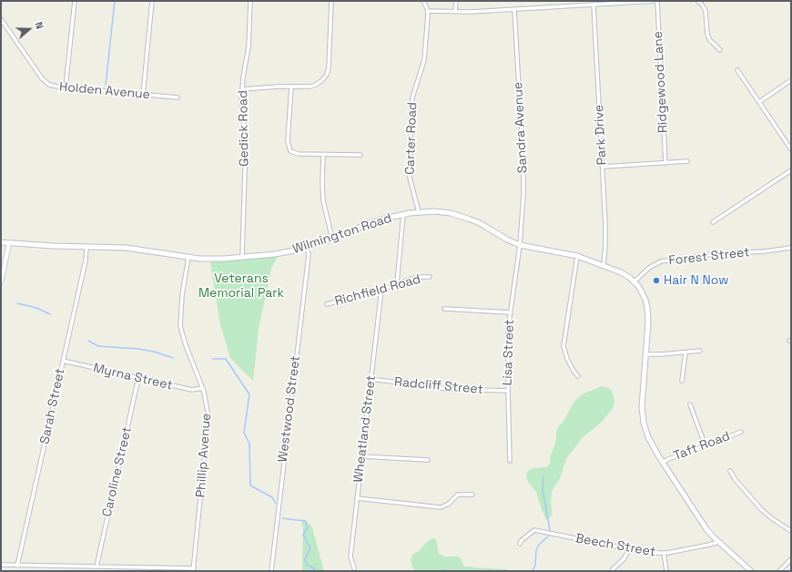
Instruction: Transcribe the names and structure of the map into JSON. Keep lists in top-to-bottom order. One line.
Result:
{"streets":{"main road":["Wilmington Road"],"street":["Ridgewood Lane","Holden Avenue","Sandra Avenue","Gedick Road","Park Drive","Carter Road","Forest Street","Richfield Road","Lisa Street","Myrna Street","Radcliff Street","Sarah Street","Westwood Street","Wheatland Street","Taft Road","Phillip Avenue","Caroline Street","Beech Street"]},"crossings":[["Sandra Avenue","Wilmington Road"],["Sandra Avenue","Lisa Street"],["Gedick Road","Wilmington Road"],["Park Drive","Wilmington Road"],["Carter Road","Wilmington Road"],["Wilmington Road","Forest Street"],["Wilmington Road","Lisa Street"],["Wilmington Road","Sarah Street"],["Wilmington Road","Westwood Street"],["Wilmington Road","Taft Road"],["Wilmington Road","Phillip Avenue"],["Wilmington Road","Beech Street"],["Richfield Road","Wheatland Street"],["Lisa Street","Radcliff Street"],["Myrna Street","Sarah Street"],["Myrna Street","Phillip Avenue"],["Myrna Street","Caroline Street"],["Radcliff Street","Wheatland Street"]],"parks":["Veterans Memorial Park"],"places":["Hair N Now"],"north":"right"}
